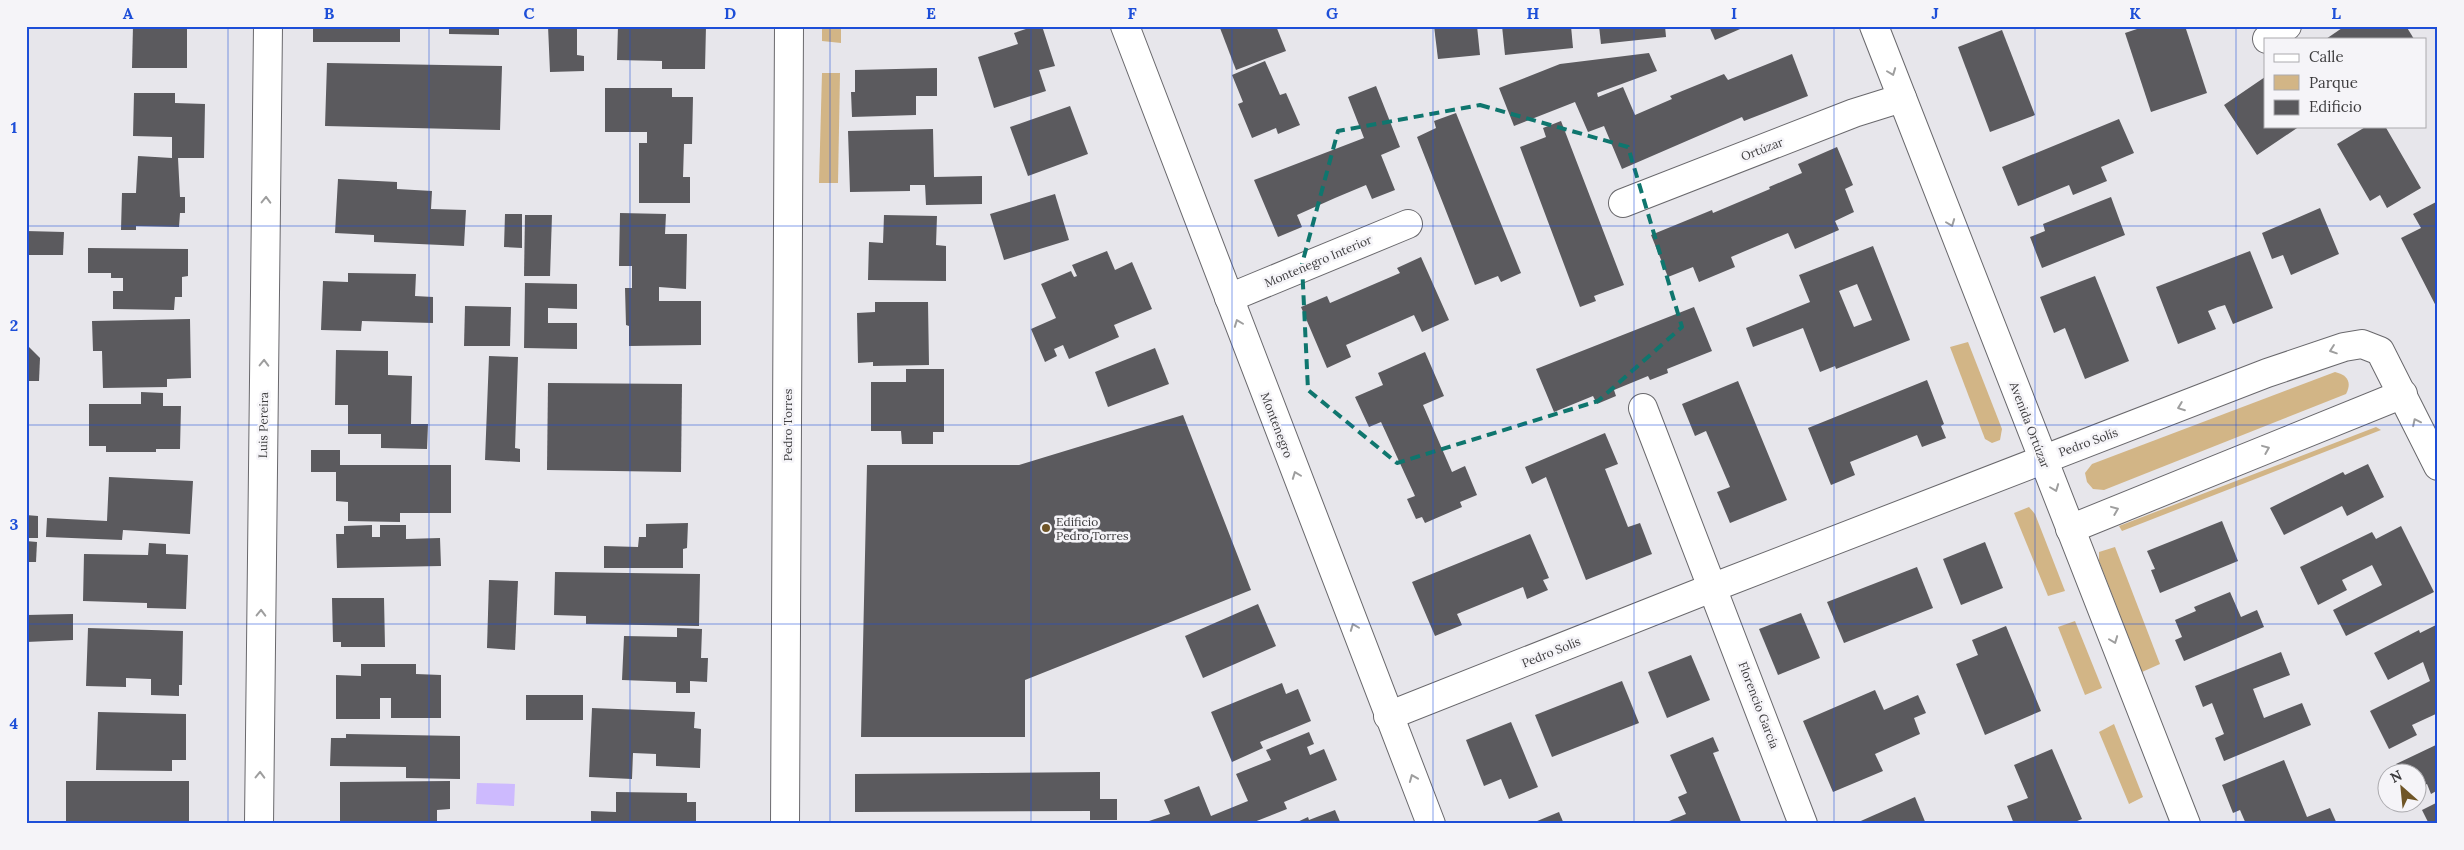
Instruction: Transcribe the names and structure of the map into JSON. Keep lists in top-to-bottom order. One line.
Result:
{"streets":{"street":["Ortúzar","Montenegro Interior","Luis Pereira","Pedro Torres","Montenegro","Avenida Ortúzar","Pedro Solís","Florencio García"]},"crossings":[["Ortúzar","Avenida Ortúzar"],["Montenegro Interior","Montenegro"],["Montenegro","Pedro Solís"],["Avenida Ortúzar","Pedro Solís"],["Pedro Solís","Florencio García"]],"one_way":["Luis Pereira","Montenegro","Avenida Ortúzar"],"places":["Edificio Pedro Torres"],"legend":["Calle","Parque","Edificio"],"north":"top left","grid":{"columns":["A","B","C","D","E","F","G","H","I","J","K","L"],"rows":["1","2","3","4"]}}
